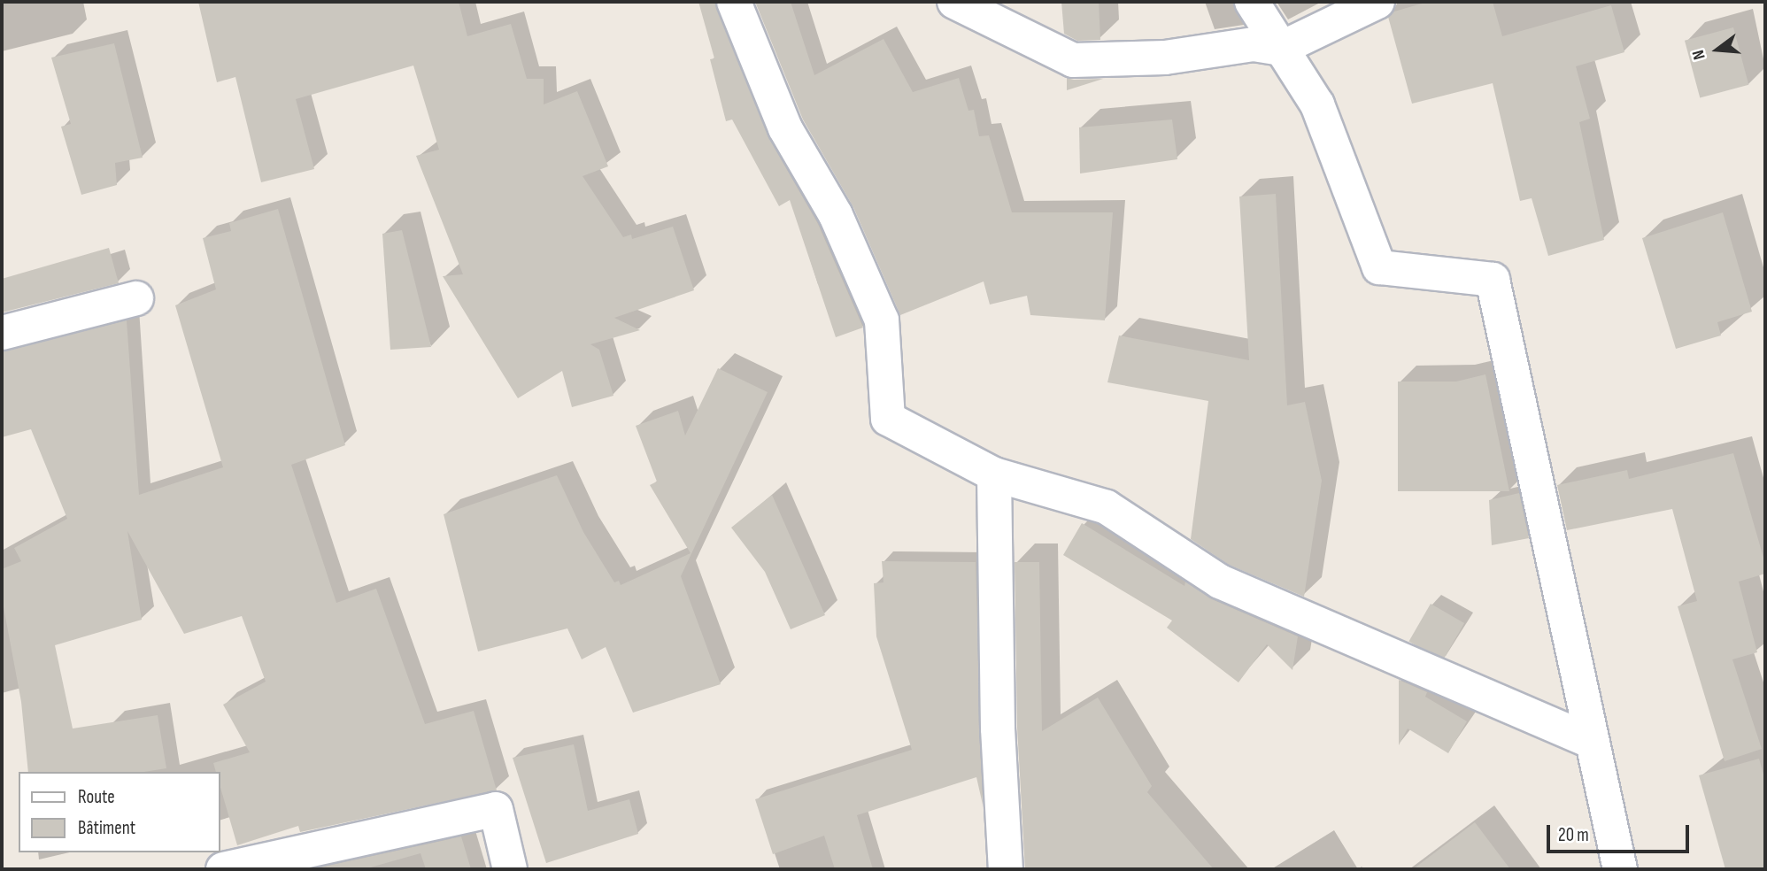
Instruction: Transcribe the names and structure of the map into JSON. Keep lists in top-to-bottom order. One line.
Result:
{"legend":["Route","Bâtiment"],"scale_bar":"20 m","north":"left"}
